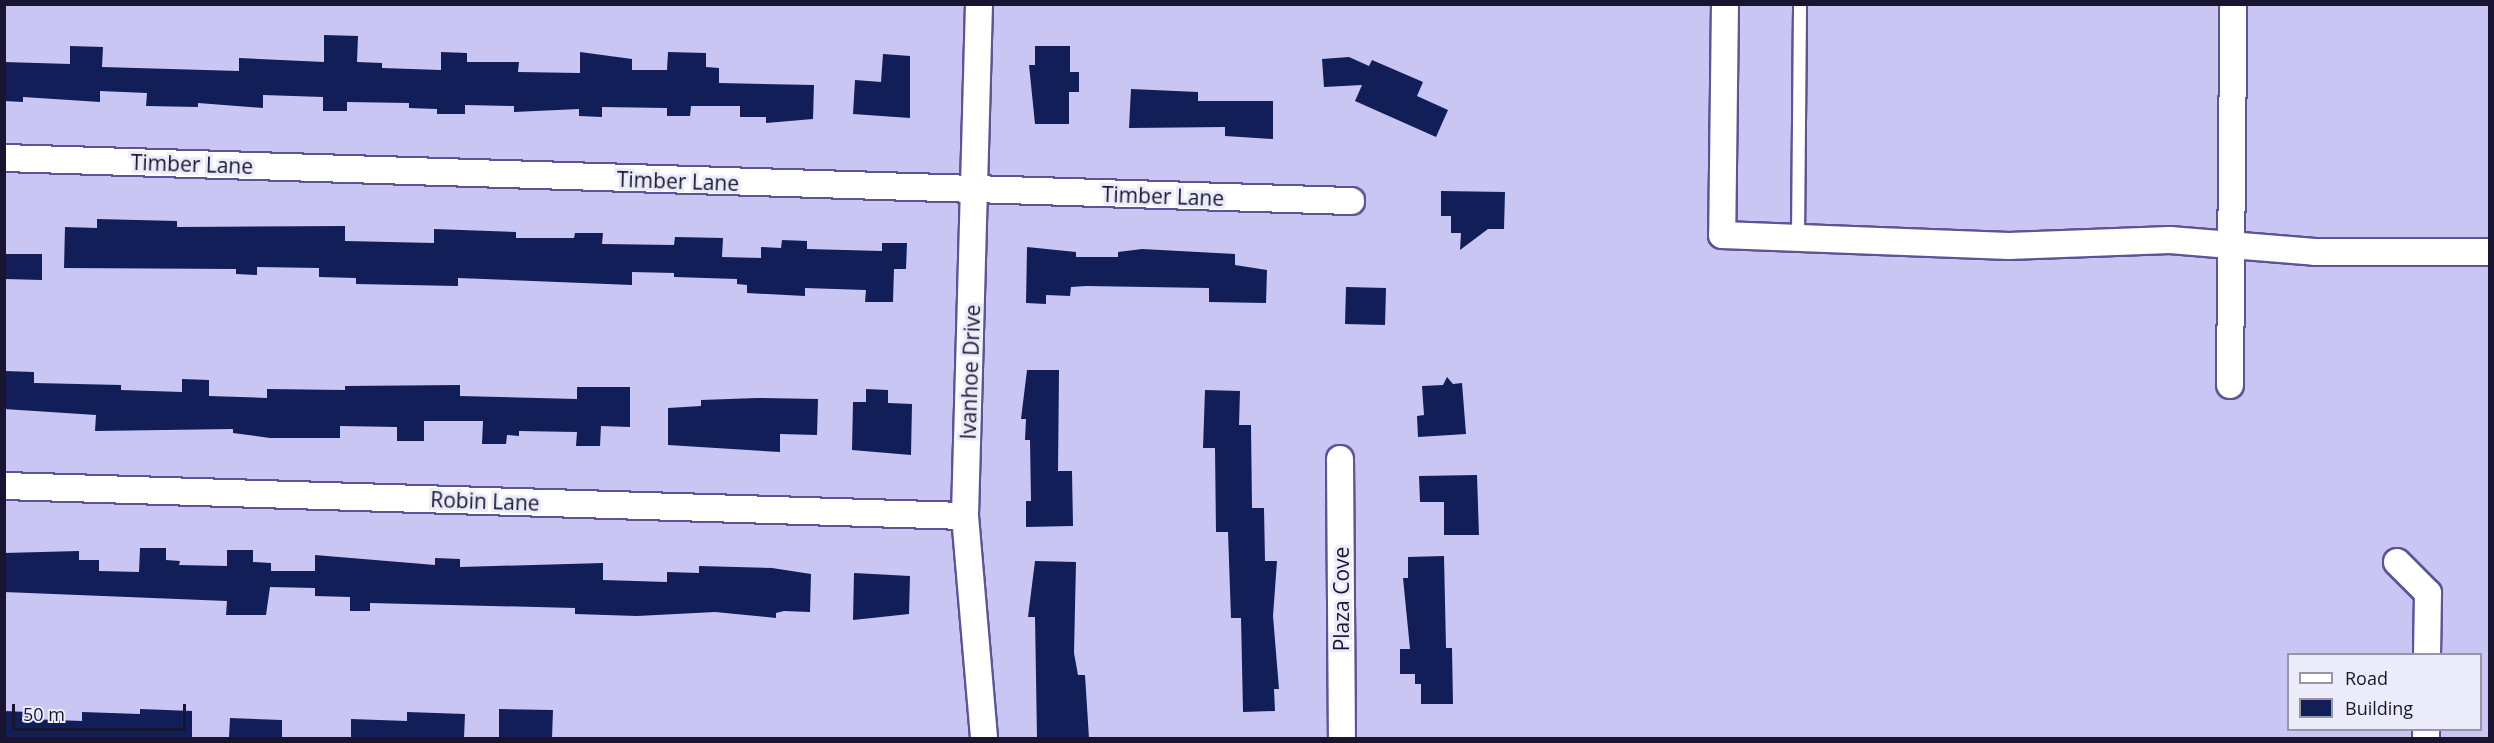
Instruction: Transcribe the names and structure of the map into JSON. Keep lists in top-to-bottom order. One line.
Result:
{"streets":{"street":["Timber Lane","Ivanhoe Drive","Robin Lane","Plaza Cove"]},"crossings":[["Timber Lane","Ivanhoe Drive"],["Ivanhoe Drive","Robin Lane"]],"legend":["Road","Building"],"scale_bar":"50 m"}
